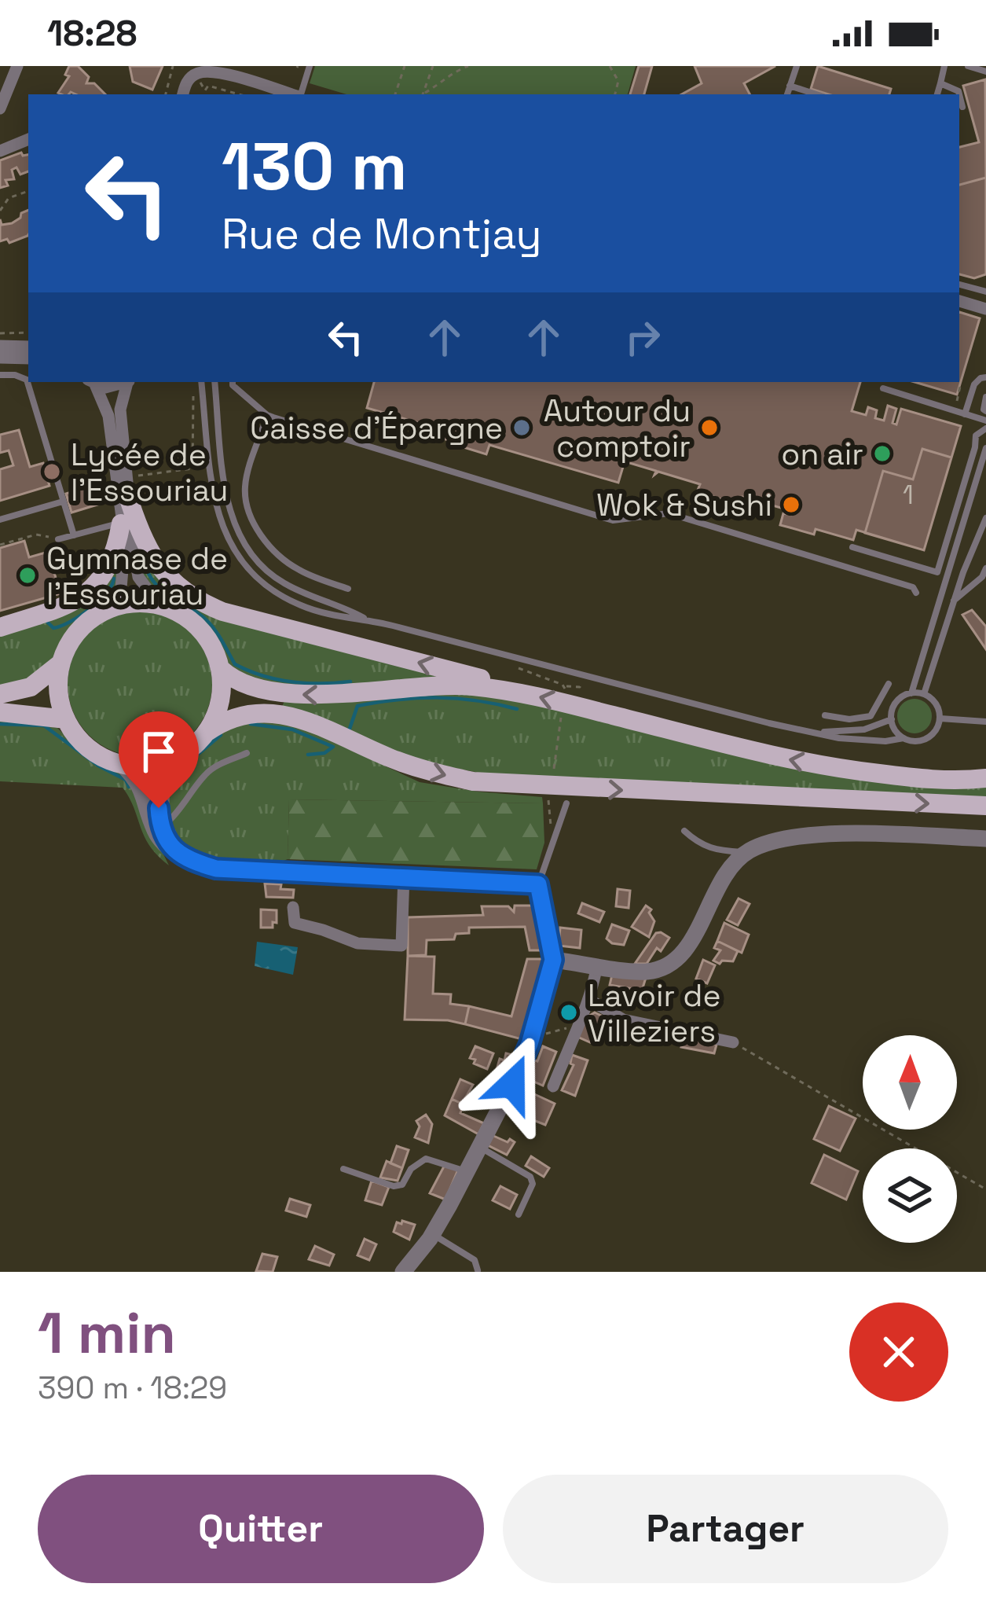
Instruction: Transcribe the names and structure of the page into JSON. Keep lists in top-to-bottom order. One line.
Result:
{"places":["Caisse d'Épargne","Autour du comptoir","on air","Lycée de l'Essouriau","Wok & Sushi","Gymnase de l'Essouriau","Lavoir de Villeziers"],"house_numbers":["1"],"north":"top","page":{"status":"18:28","turn":["130 m","Rue de Montjay"],"heading":["1 min","390 m · 18:29"],"buttons":["Quitter","Partager"]}}
